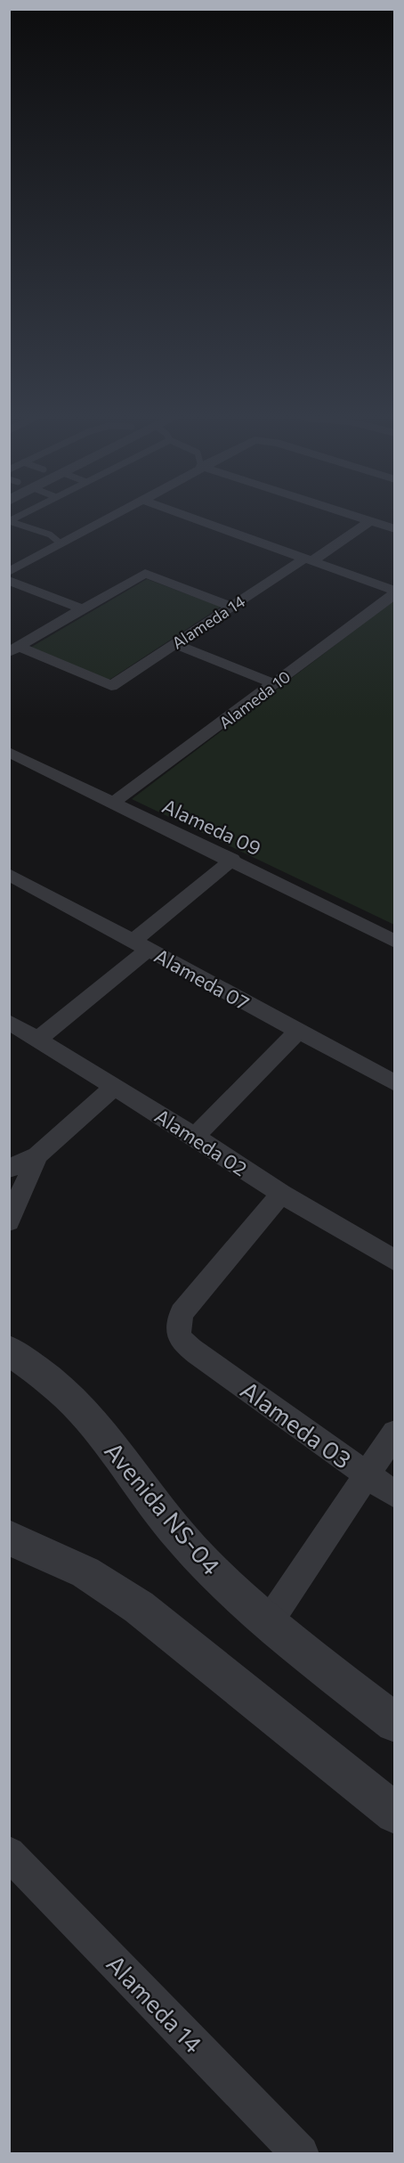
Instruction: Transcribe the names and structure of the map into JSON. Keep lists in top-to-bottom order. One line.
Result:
{"streets":{"street":["Alameda 14","Alameda 10","Alameda 09","Alameda 07","Alameda 02","Alameda 03","Avenida NS-04"]},"crossings":[["Alameda 10","Alameda 09"],["Alameda 02","Alameda 03"]]}
